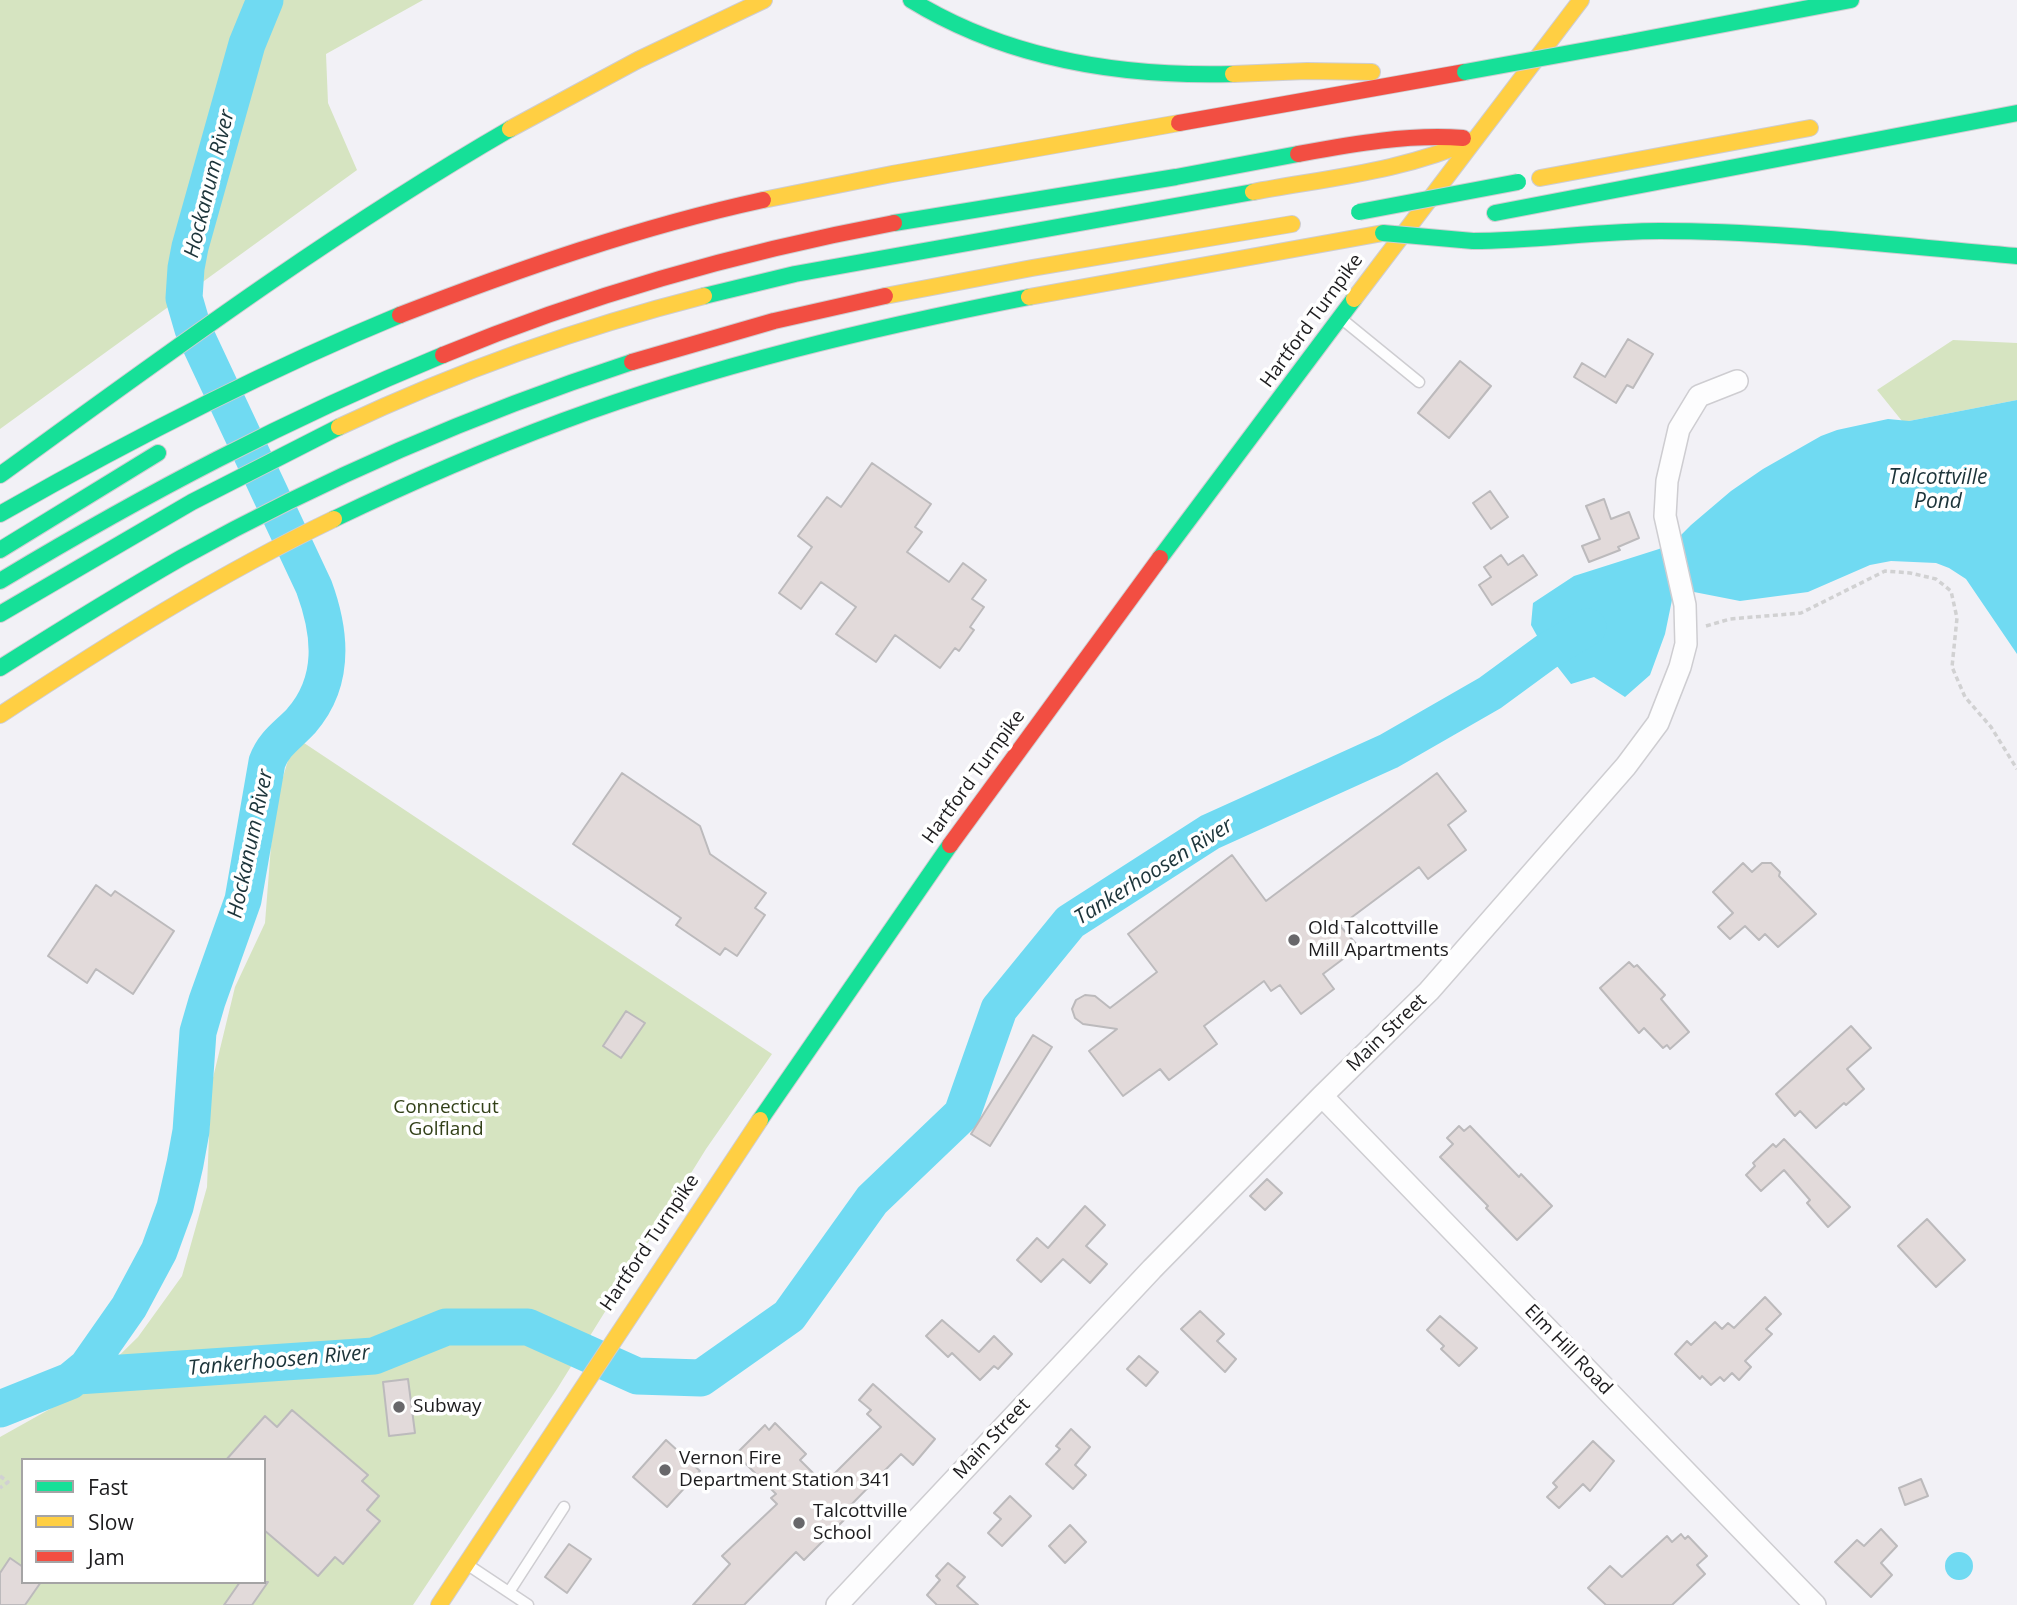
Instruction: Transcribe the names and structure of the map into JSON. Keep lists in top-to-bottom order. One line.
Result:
{"streets":{"main road":["Hartford Turnpike"],"street":["Main Street","Elm Hill Road"]},"crossings":[["Main Street","Elm Hill Road"]],"water":["Hockanum River","Talcottville Pond","Tankerhoosen River"],"parks":["Connecticut Golfland"],"places":["Old Talcottville Mill Apartments","Subway","Vernon Fire Department Station 341","Talcottville School"],"legend":["Fast","Slow","Jam"]}
